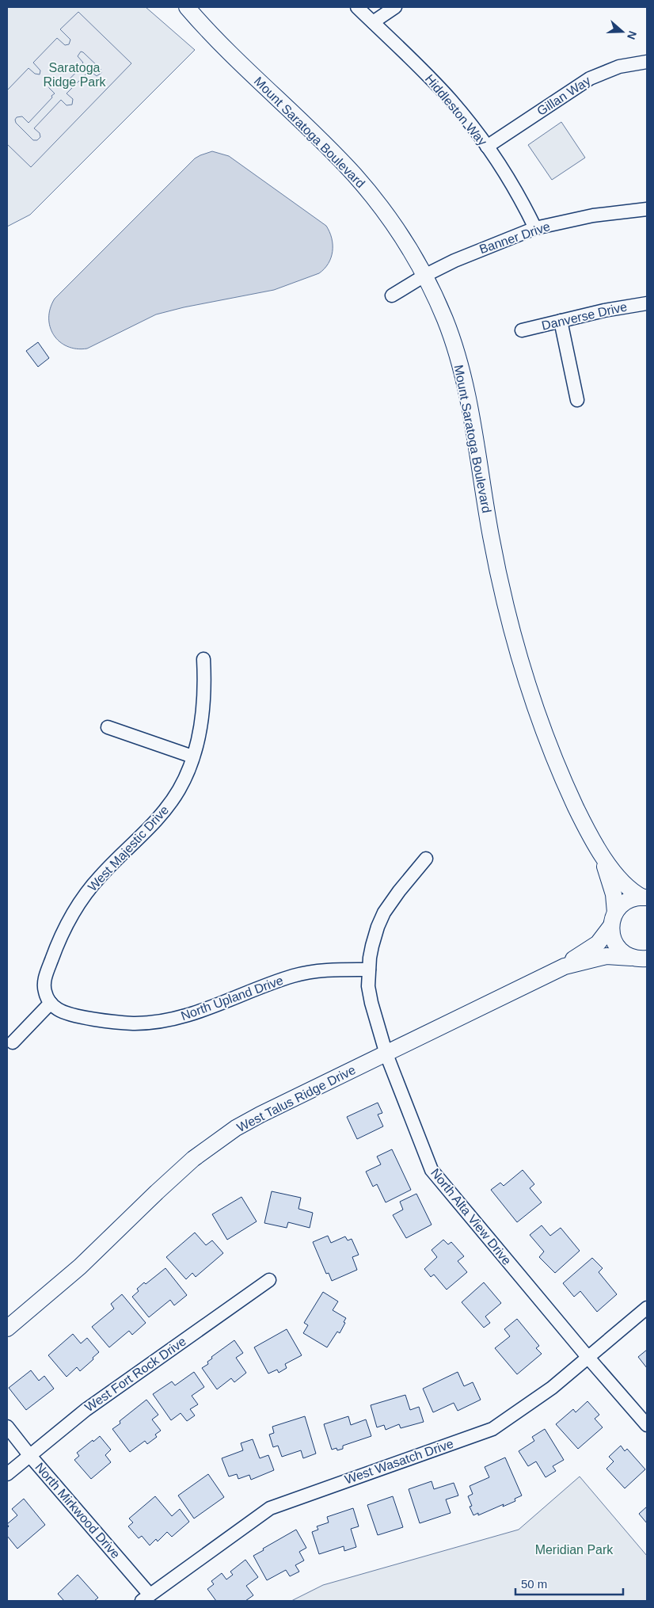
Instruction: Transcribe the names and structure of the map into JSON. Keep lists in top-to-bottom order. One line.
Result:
{"streets":{"street":["Gillan Way","Hiddleston Way","Mount Saratoga Boulevard","Banner Drive","Danverse Drive","West Majestic Drive","North Upland Drive","West Talus Ridge Drive","North Alta View Drive","West Fort Rock Drive","West Wasatch Drive","North Mirkwood Drive"]},"crossings":[["Gillan Way","Hiddleston Way"],["Hiddleston Way","Banner Drive"],["Mount Saratoga Boulevard","Banner Drive"],["Mount Saratoga Boulevard","West Talus Ridge Drive"],["West Majestic Drive","North Upland Drive"],["North Upland Drive","North Alta View Drive"],["West Talus Ridge Drive","North Alta View Drive"],["North Alta View Drive","West Wasatch Drive"],["West Fort Rock Drive","North Mirkwood Drive"],["West Wasatch Drive","North Mirkwood Drive"]],"parks":["Saratoga Ridge Park","Meridian Park"],"scale_bar":"50 m","north":"right"}
